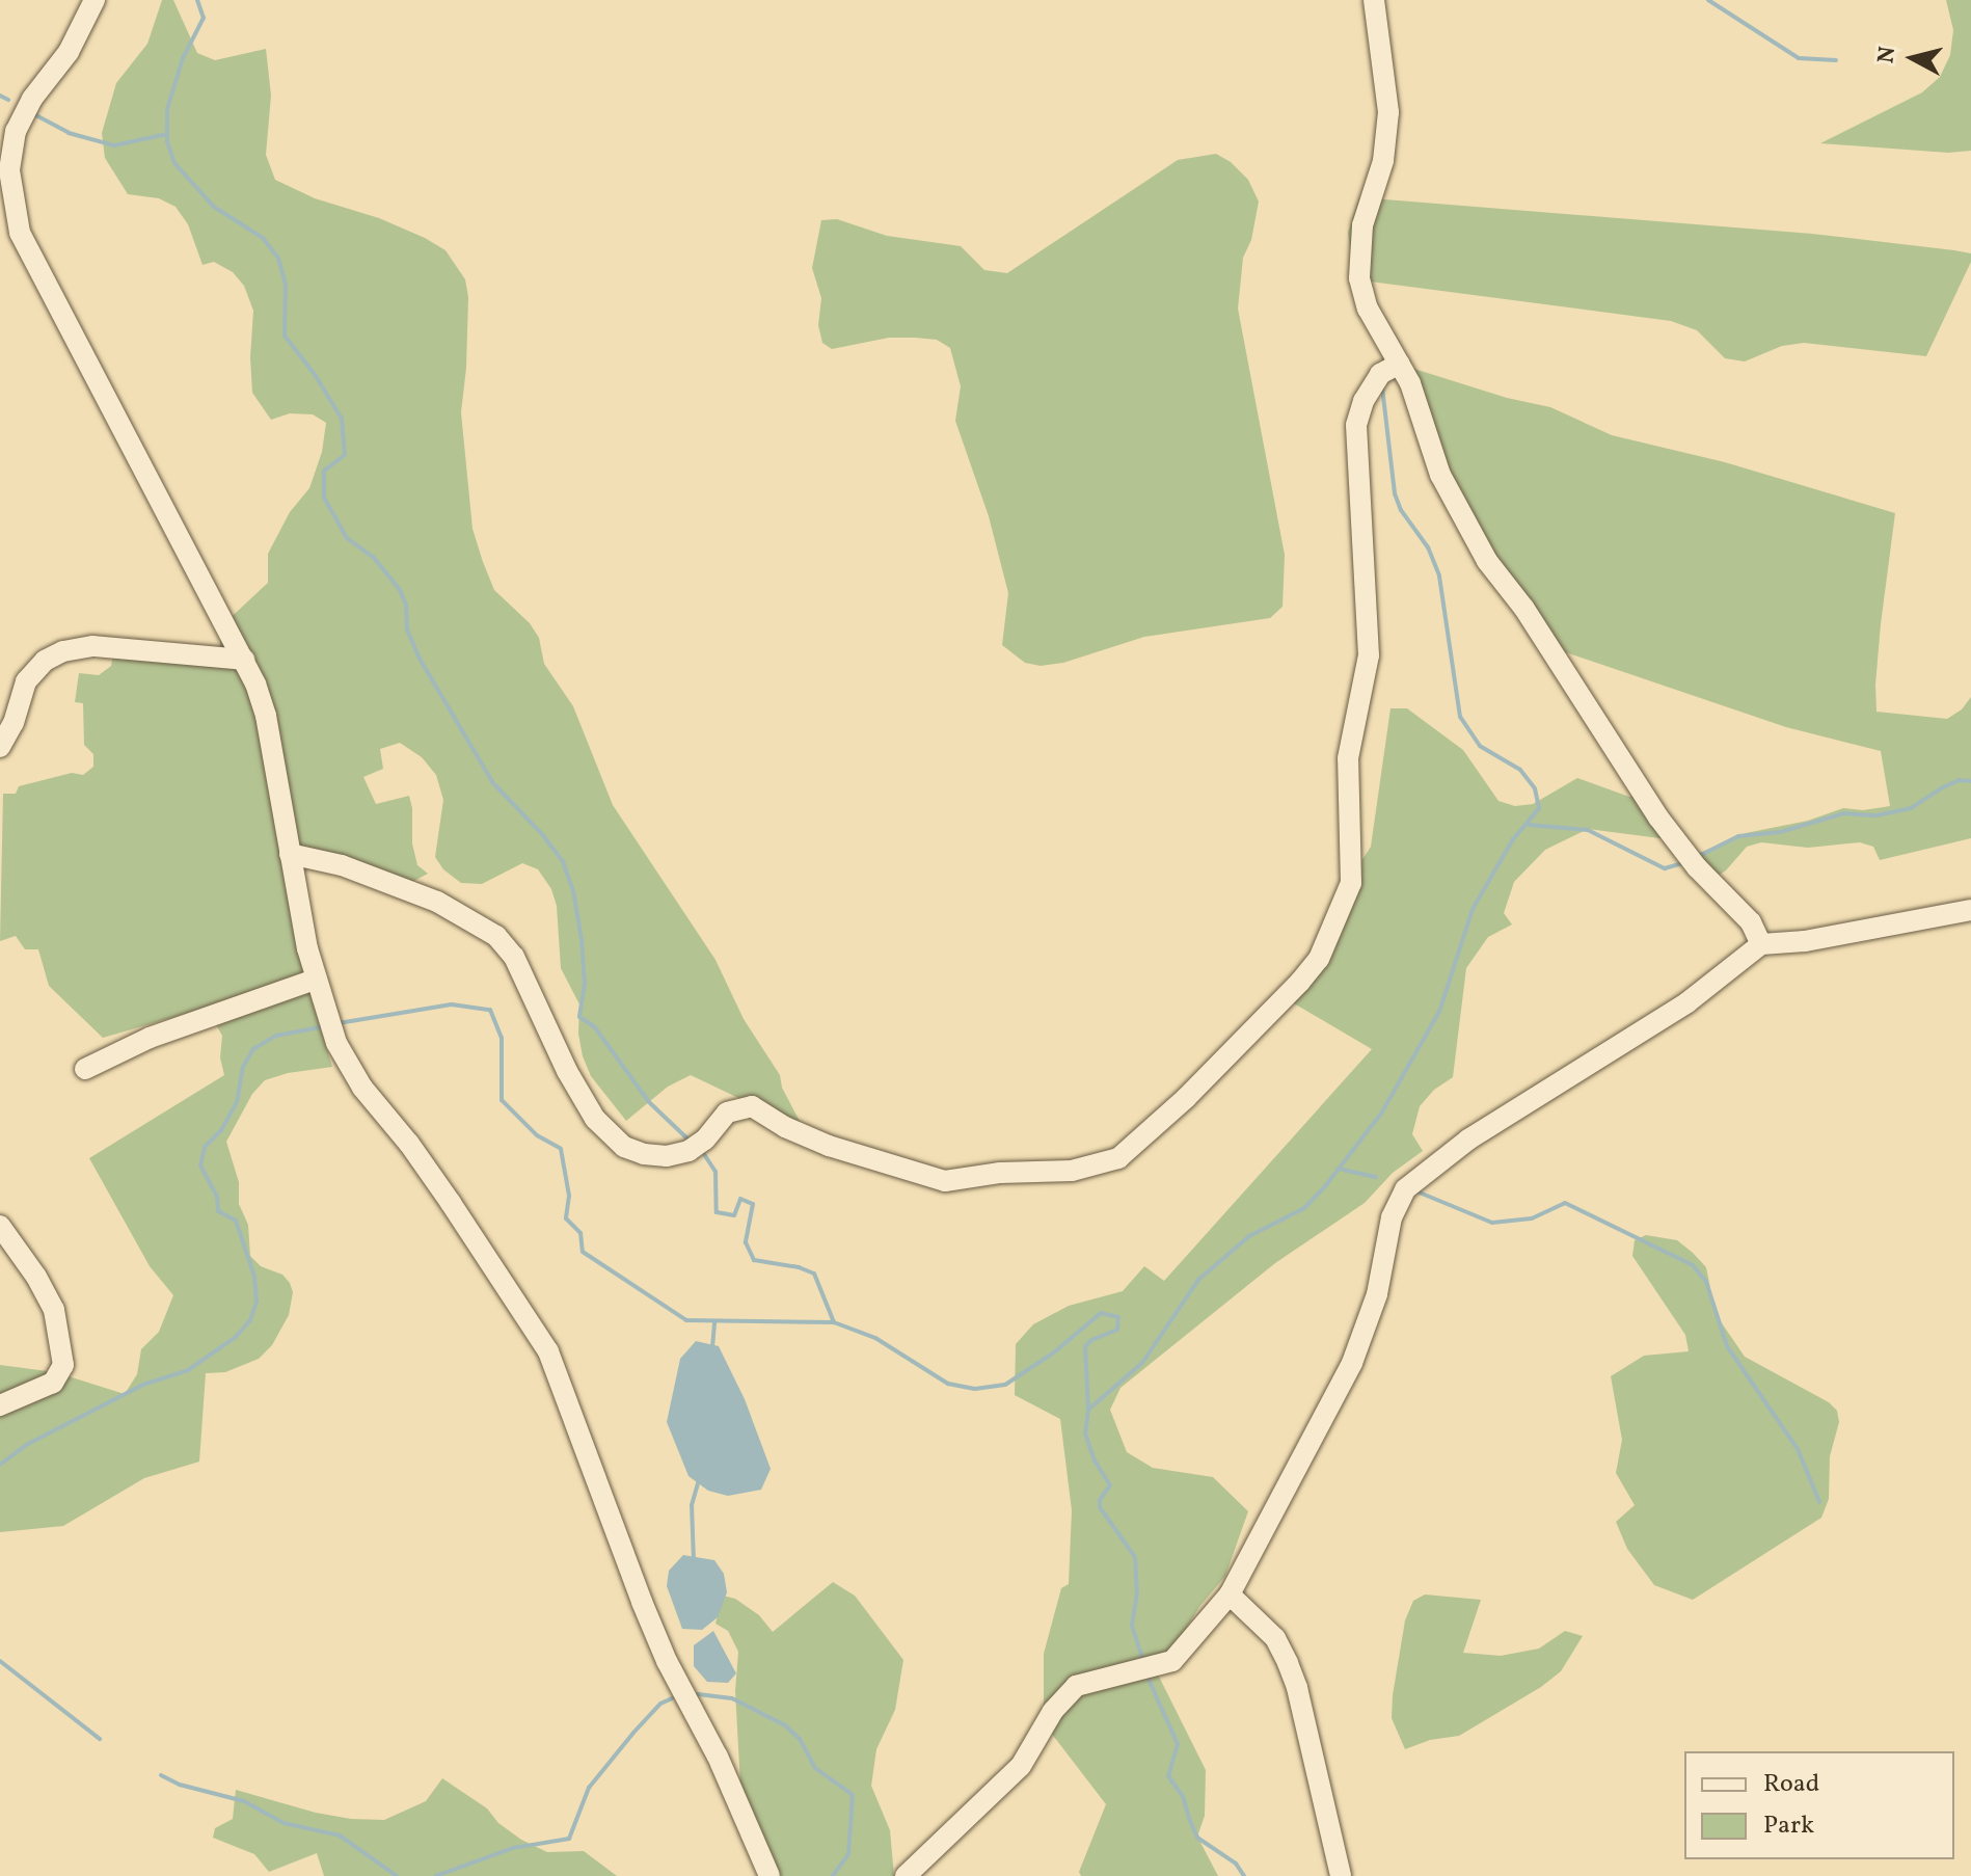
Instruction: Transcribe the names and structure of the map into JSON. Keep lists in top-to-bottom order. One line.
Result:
{"legend":["Road","Park"],"north":"left"}
